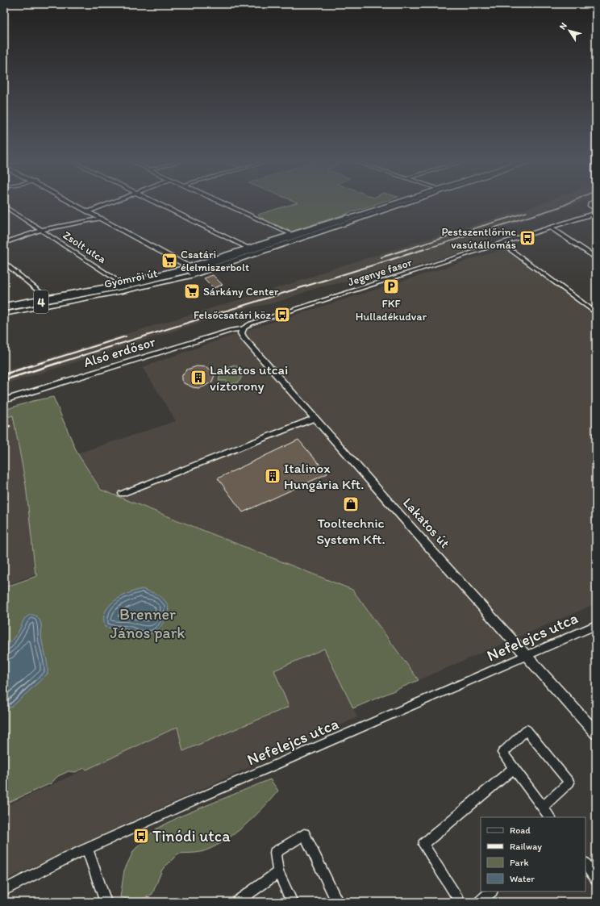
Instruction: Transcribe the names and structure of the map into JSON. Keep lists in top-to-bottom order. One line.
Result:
{"streets":{"main road":["4"],"street":["Zsolt utca","Jegenye fasor","Gyömrői út","Alsó erdősor","Lakatos út","Nefelejcs utca"]},"crossings":[["Zsolt utca","Gyömrői út"],["Jegenye fasor","Alsó erdősor"],["Jegenye fasor","Lakatos út"],["Alsó erdősor","Lakatos út"],["Lakatos út","Nefelejcs utca"]],"parks":["Brenner János park"],"places":{"bus stop":["Pestszentlőrinc vasútállomás","Felsőcsatári köz","Tinódi utca"],"supermarket":["Csatári élelmiszerbolt","Sárkány Center"],"parking":["FKF Hulladékudvar"],"building":["Lakatos utcai víztorony","Italinox Hungária Kft."],"shop":["Tooltechnic System Kft."]},"legend":["Road","Railway","Park","Water"],"north":"top left"}
